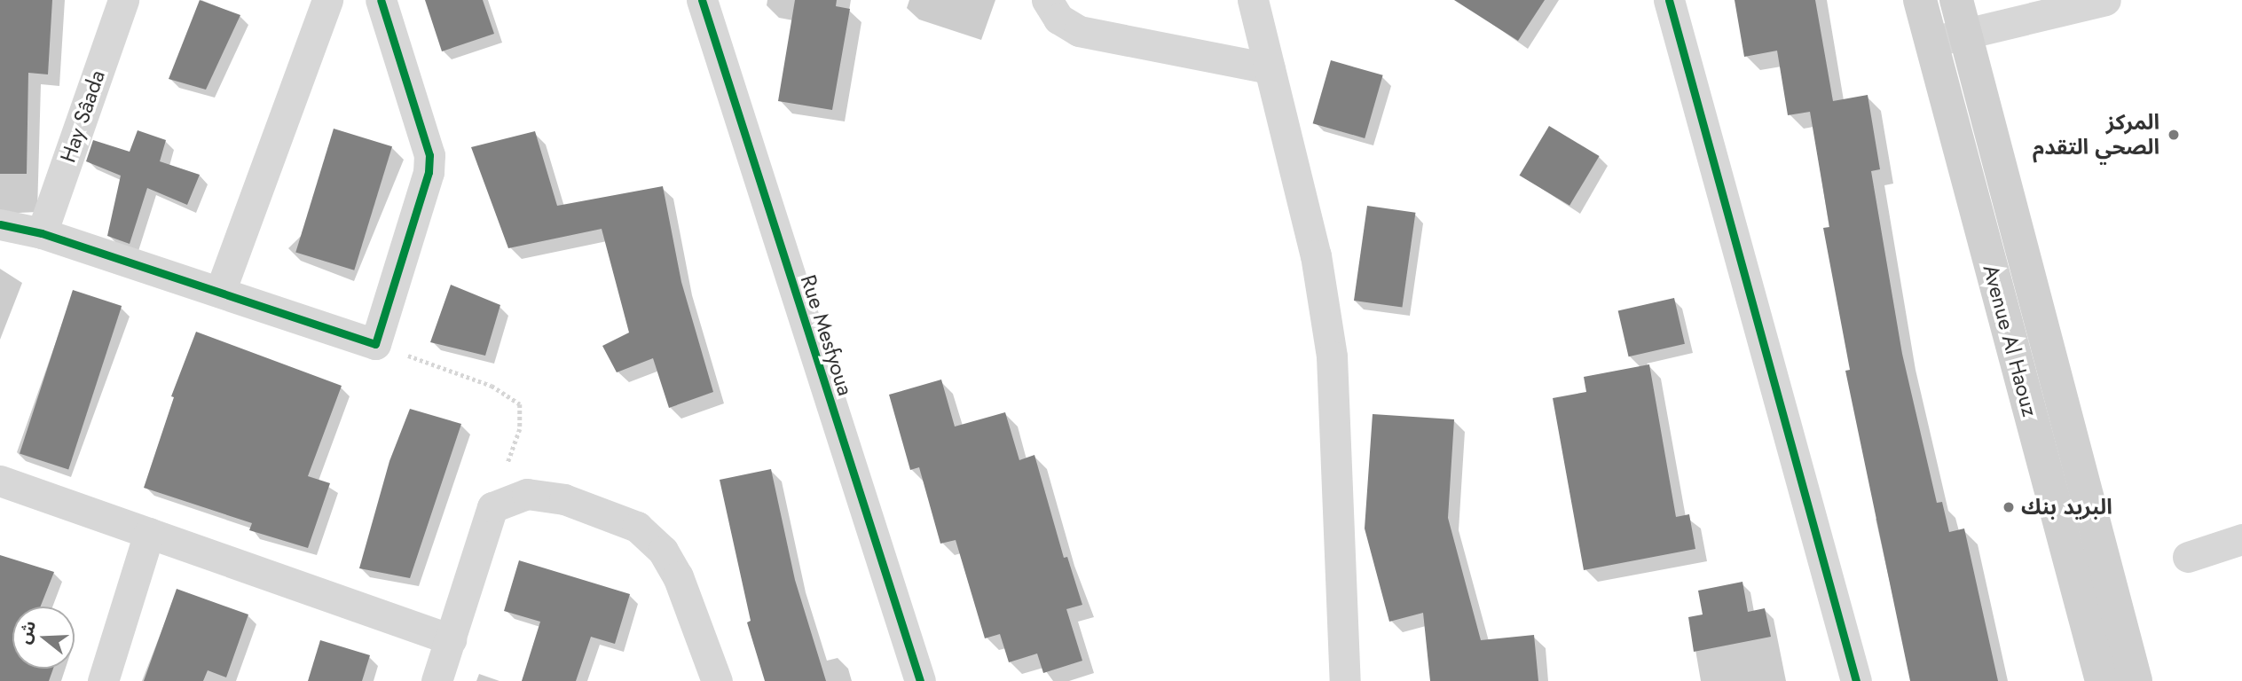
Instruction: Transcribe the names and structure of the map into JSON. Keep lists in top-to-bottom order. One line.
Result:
{"streets":{"main road":["Avenue Al Haouz"],"street":["Hay Sâada","Rue Mesfyoua"]},"places":["المركز الصحي التقدم","البريد بنك"],"north":"left"}
